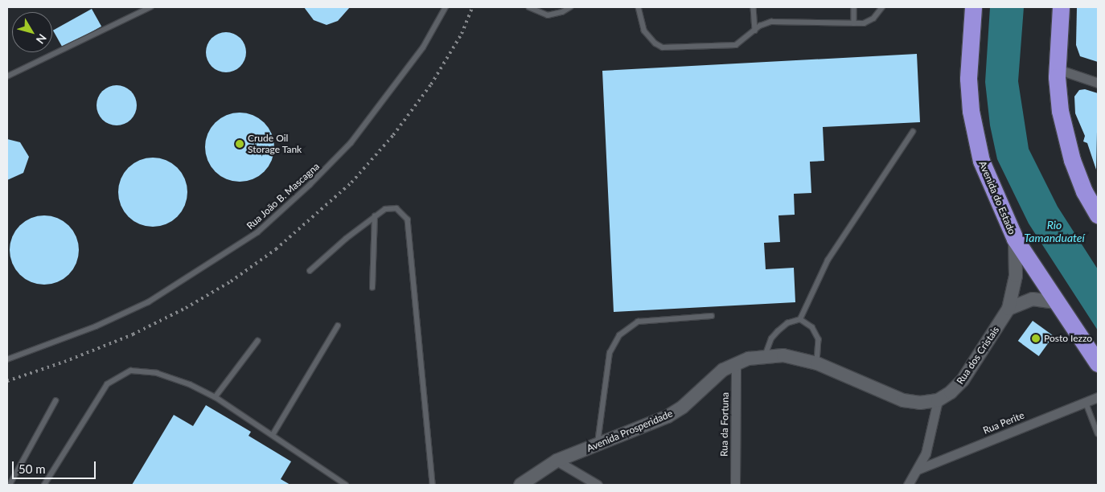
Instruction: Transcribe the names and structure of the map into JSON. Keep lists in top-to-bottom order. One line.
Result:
{"streets":{"highway":["Avenida do Estado"],"main road":["Rua dos Cristais","Avenida Prosperidade"],"street":["Rua Perite","Rua da Fortuna"],"lane":["Rua João B. Mascagna"]},"crossings":[["Avenida do Estado","Rua dos Cristais"],["Rua dos Cristais","Avenida Prosperidade"],["Rua da Fortuna","Avenida Prosperidade"]],"water":["Rio Tamanduateí"],"places":["Crude Oil Storage Tank","Posto Iezzo"],"scale_bar":"50 m","north":"bottom right"}
